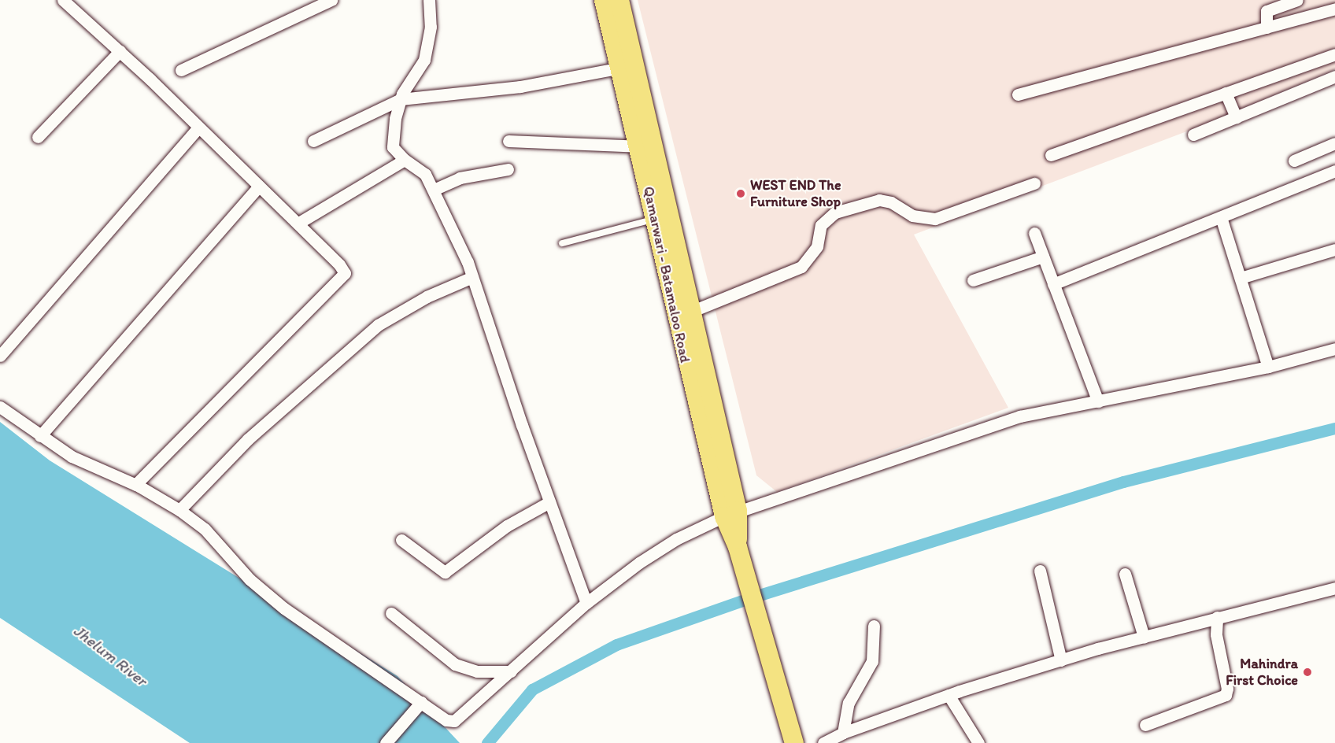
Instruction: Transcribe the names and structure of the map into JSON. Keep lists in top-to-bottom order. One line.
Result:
{"streets":{"main road":["Qamarwari - Batamaloo Road"]},"water":["Jhelum River"],"places":["WEST END The Furniture Shop","Mahindra First Choice"]}
